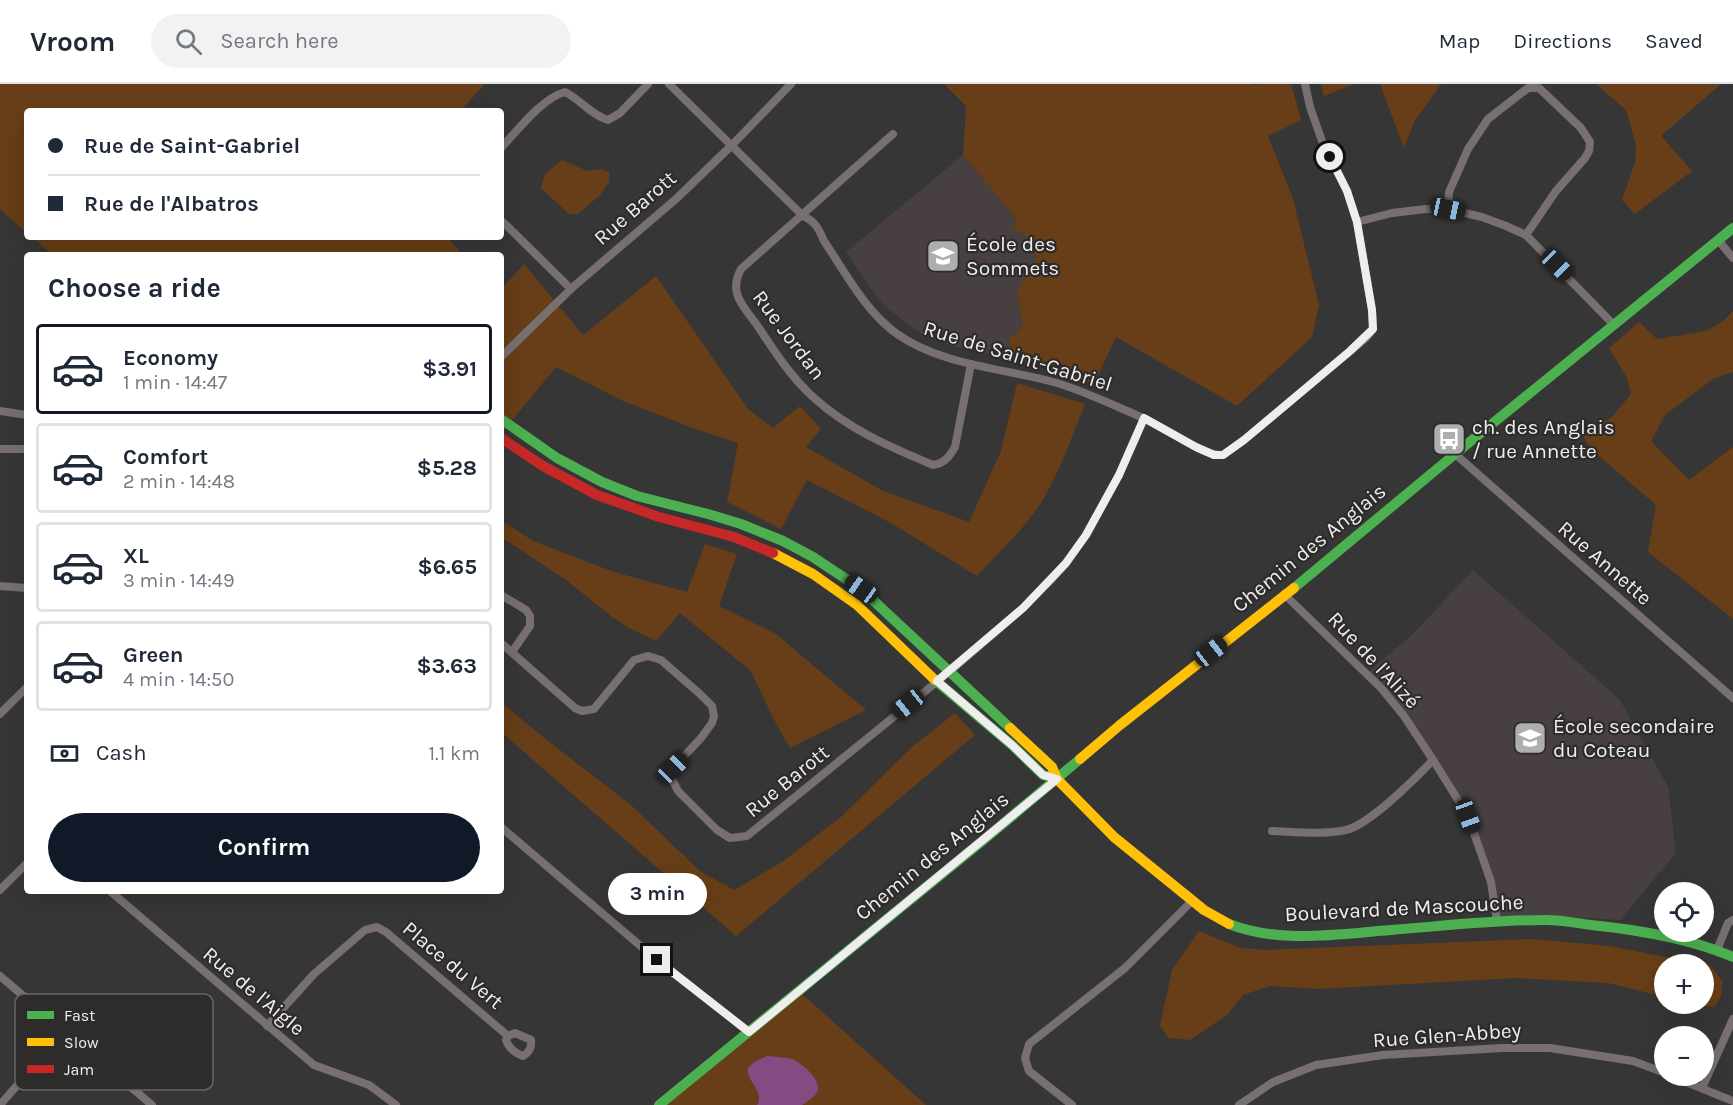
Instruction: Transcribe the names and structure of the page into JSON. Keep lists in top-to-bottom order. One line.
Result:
{"streets":{"street":["Rue Barott","Rue Jordan","Rue de Saint-Gabriel","Chemin des Anglais","Rue Annette","Rue de l'Alizé","Boulevard de Mascouche","Place du Vert","Rue de l'Aigle","Rue Glen-Abbey"]},"crossings":[["Rue Barott","Rue de Saint-Gabriel"],["Rue Barott","Boulevard de Mascouche"],["Rue Jordan","Rue de Saint-Gabriel"],["Chemin des Anglais","Rue Annette"],["Chemin des Anglais","Rue de l'Alizé"],["Chemin des Anglais","Boulevard de Mascouche"],["Rue de l'Alizé","Boulevard de Mascouche"],["Place du Vert","Rue de l'Aigle"]],"places":{"school or university":["École des Sommets","École secondaire du Coteau"],"bus stop":["ch. des Anglais / rue Annette"]},"legend":["Fast","Slow","Jam"],"page":{"header":"Vroom","search":"Search here","nav":["Map","Directions","Saved"],"banner":["Rue de Saint-Gabriel","Rue de l'Albatros"],"heading":"Choose a ride","list":[{"name":"Economy","note":"1 min · 14:47","value":"$3.91"},{"name":"Comfort","note":"2 min · 14:48","value":"$5.28"},{"name":"XL","note":"3 min · 14:49","value":"$6.65"},{"name":"Green","note":"4 min · 14:50","value":"$3.63"}],"pay":["Cash","1.1 km"],"buttons":"Confirm","bubble":"3 min","map_buttons":["+","−"]}}
